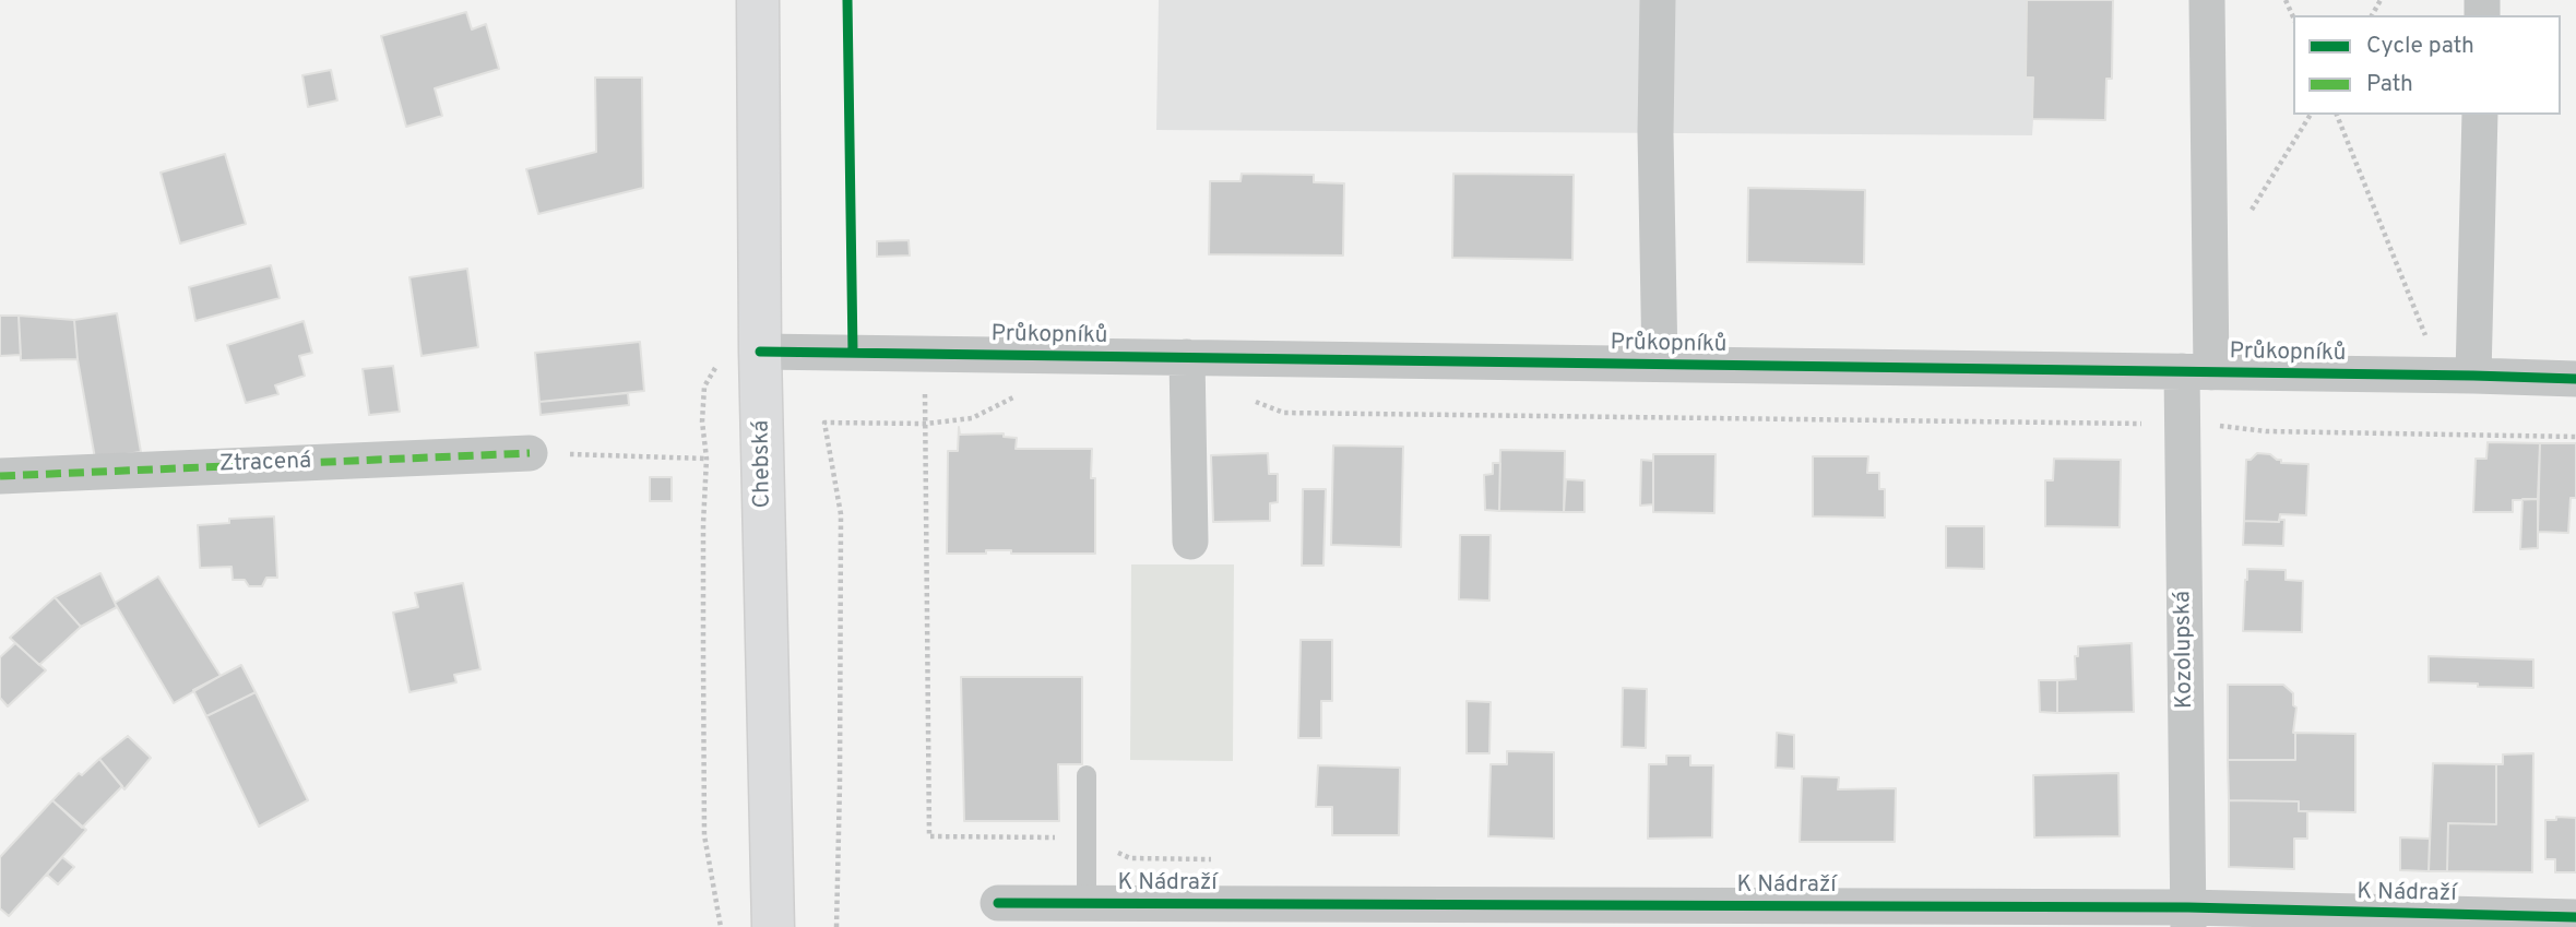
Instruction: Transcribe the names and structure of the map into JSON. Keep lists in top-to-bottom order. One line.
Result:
{"streets":{"main road":["Chebská"],"street":["Průkopníků","Ztracená","Kozolupská","K Nádraží"]},"crossings":[["Průkopníků","Chebská"],["Průkopníků","Kozolupská"],["Kozolupská","K Nádraží"]],"legend":["Cycle path","Path"]}
